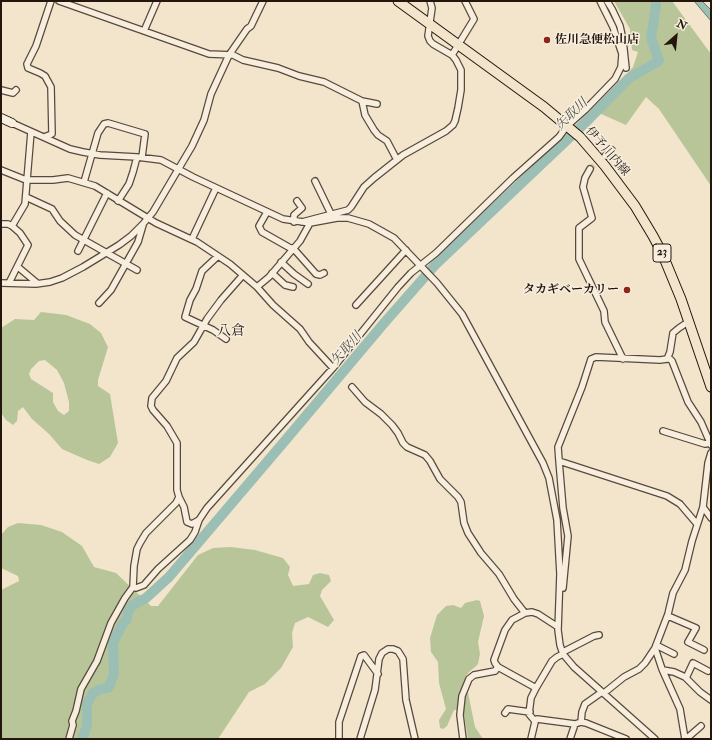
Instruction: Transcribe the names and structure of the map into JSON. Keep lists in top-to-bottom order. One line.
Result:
{"streets":{"main road":["伊予川内線","23"]},"districts":["八倉"],"water":["矢取川"],"places":["佐川急便松山店","タカギベーカリー"],"north":"top right"}
